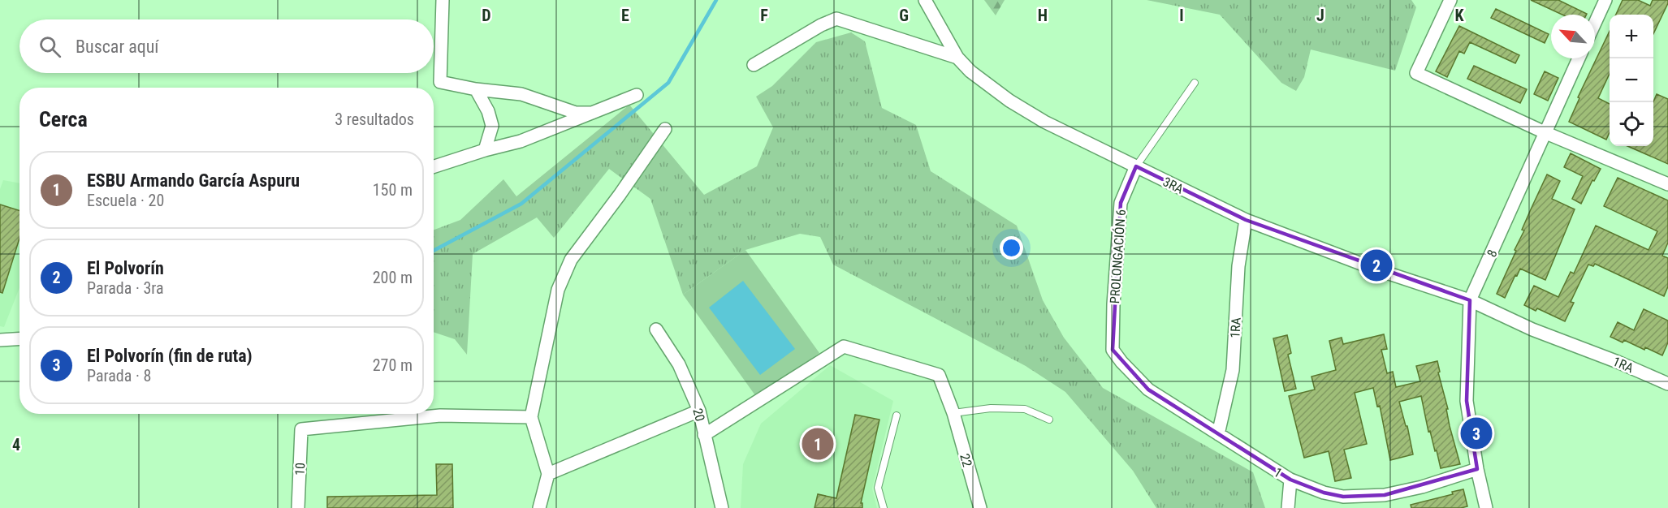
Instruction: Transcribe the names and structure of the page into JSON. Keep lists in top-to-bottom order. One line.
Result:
{"streets":{"street":["3RA","8","PROLONGACIÓN 6","1RA","20","22","10","1"]},"crossings":[["3RA","8"],["3RA","PROLONGACIÓN 6"],["3RA","1RA"],["8","1RA"],["8","1"],["PROLONGACIÓN 6","1"],["1RA","1"],["20","22"]],"north":"top left","page":{"map_buttons":["+","−"],"search":"Buscar aquí","heading":["Cerca","3 resultados"],"list":[{"mark":"1","name":"ESBU Armando García Aspuru","note":"Escuela · 20","value":"150 m"},{"mark":"2","name":"El Polvorín","note":"Parada · 3ra","value":"200 m"},{"mark":"3","name":"El Polvorín (fin de ruta)","note":"Parada · 8","value":"270 m"}],"pins":["2","3","1"]},"grid":{"columns":["D","E","F","G","H","I","J","K"],"rows":["4"]}}
